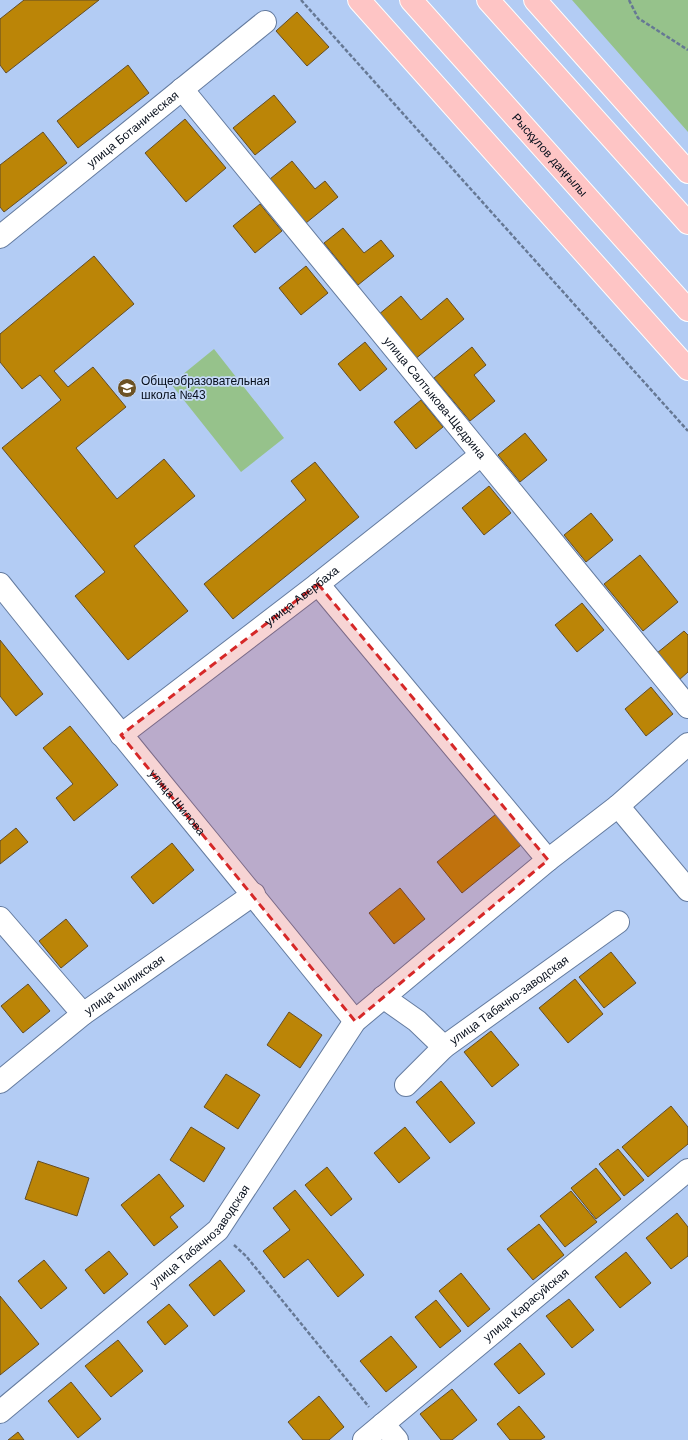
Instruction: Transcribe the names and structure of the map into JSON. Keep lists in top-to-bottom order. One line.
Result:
{"streets":{"main road":["Рысқұлов даңғылы"],"street":["улица Ботаническая","улица Салтыкова-Щедрина","улица Авербаха","улица Шилова","улица Чиликская","улица Табачно-заводская","улица Табачнозаводская","улица Карасуйская"]},"crossings":[["улица Ботаническая","улица Салтыкова-Щедрина"],["улица Салтыкова-Щедрина","улица Авербаха"],["улица Авербаха","улица Шилова"],["улица Шилова","улица Чиликская"],["улица Шилова","улица Табачнозаводская"]],"places":{"school or university":["Общеобразовательная школа №43"]}}
